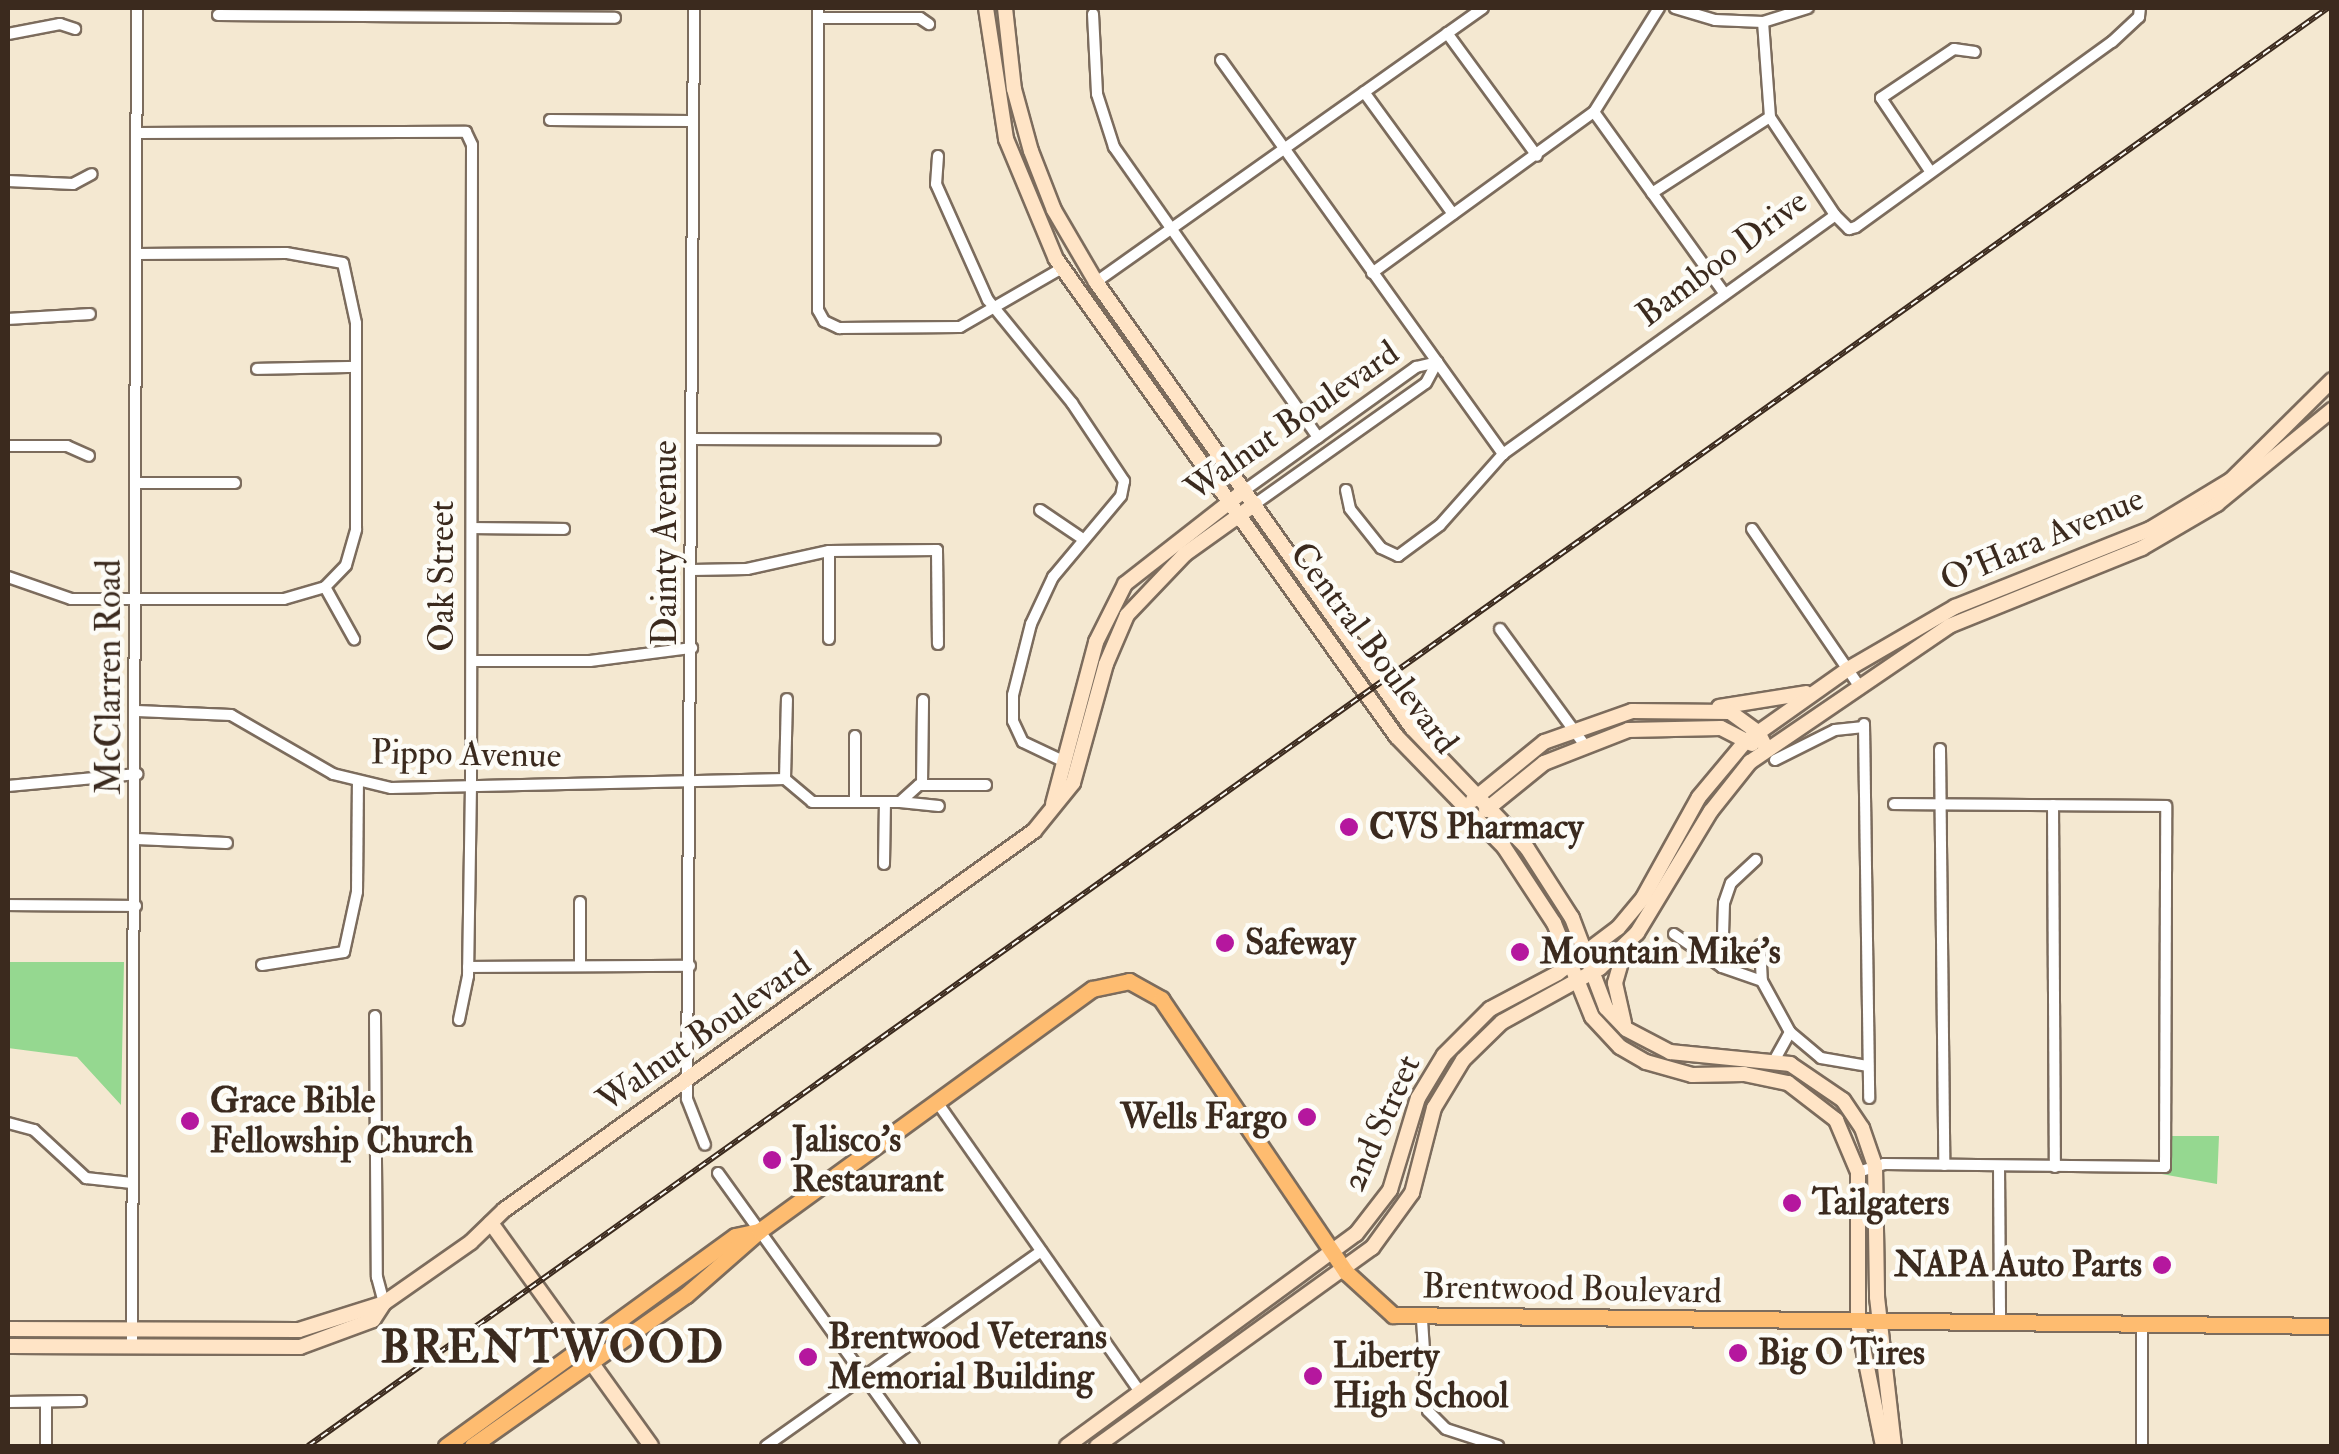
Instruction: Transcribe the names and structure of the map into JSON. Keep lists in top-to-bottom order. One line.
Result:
{"streets":{"main road":["Brentwood Boulevard"],"street":["Bamboo Drive","Walnut Boulevard","O'Hara Avenue","Dainty Avenue","Oak Street","Central Boulevard","McClarren Road","Pippo Avenue","2nd Street"]},"crossings":[["Walnut Boulevard","Dainty Avenue"],["Walnut Boulevard","Central Boulevard"],["Walnut Boulevard","McClarren Road"],["O'Hara Avenue","2nd Street"],["Dainty Avenue","Pippo Avenue"],["Oak Street","McClarren Road"],["Oak Street","Pippo Avenue"],["Central Boulevard","2nd Street"],["McClarren Road","Pippo Avenue"],["2nd Street","Brentwood Boulevard"]],"districts":["BRENTWOOD"],"places":["CVS Pharmacy","Safeway","Mountain Mike's","Wells Fargo","Grace Bible Fellowship Church","Jalisco's Restaurant","Tailgaters","NAPA Auto Parts","Big O Tires","Brentwood Veterans Memorial Building","Liberty High School"]}
